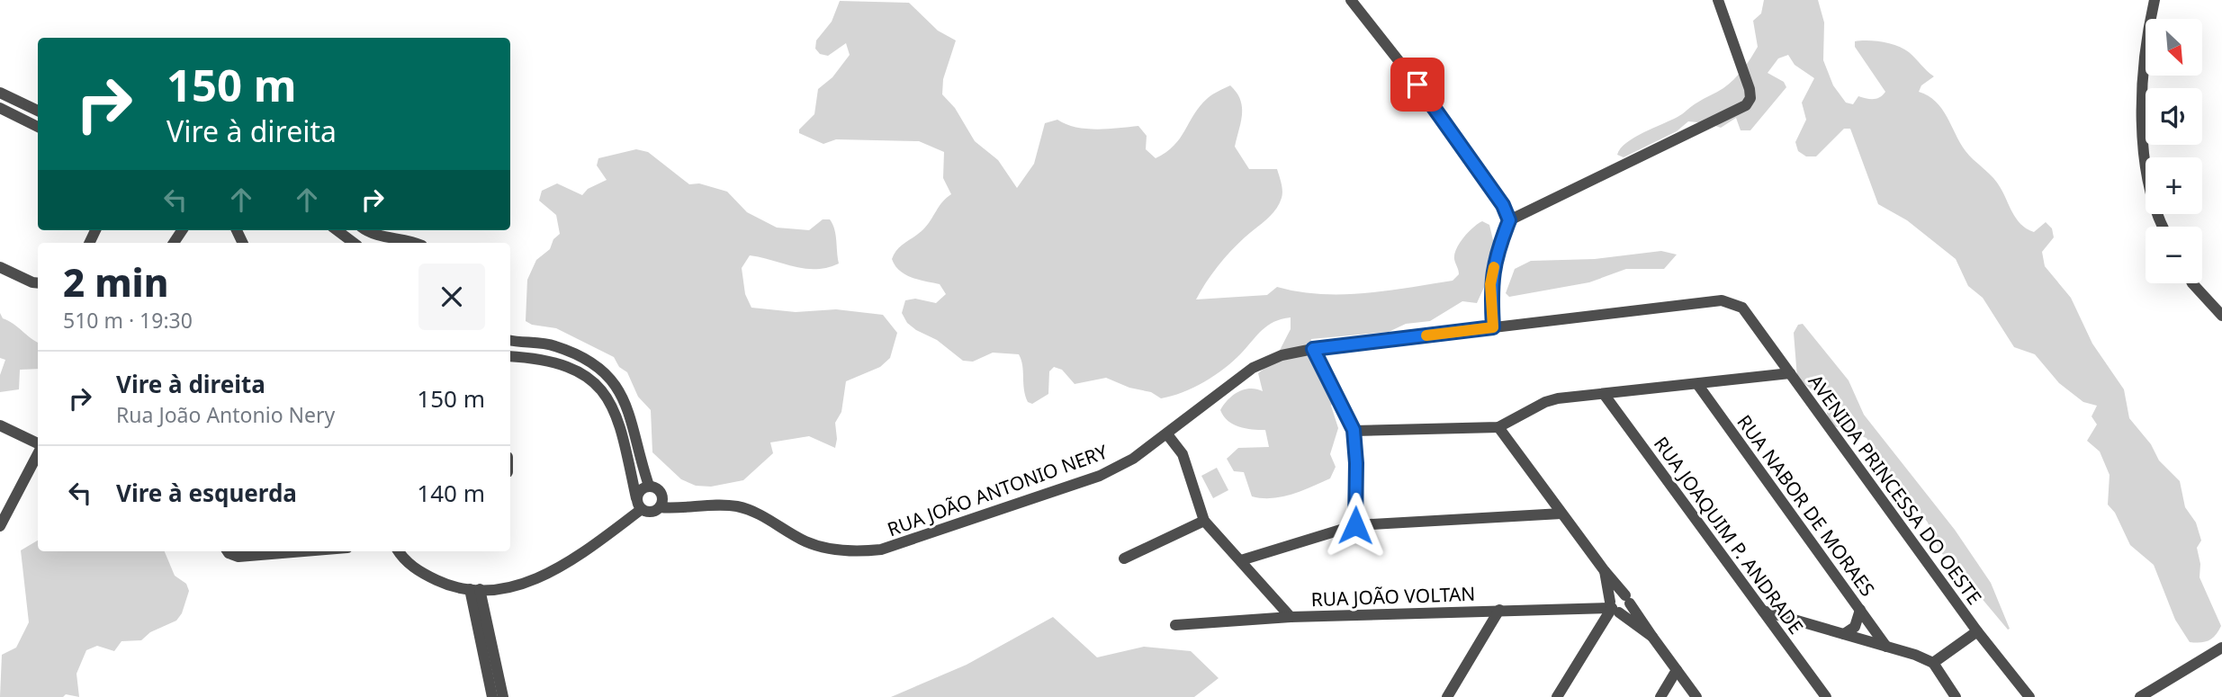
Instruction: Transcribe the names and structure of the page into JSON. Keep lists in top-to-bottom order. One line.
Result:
{"streets":{"street":["AVENIDA PRINCESSA DO OESTE","RUA JOÃO ANTONIO NERY","RUA NABOR DE MORAES","RUA JOAQUIM P. ANDRADE","RUA JOÃO VOLTAN"]},"crossings":[["AVENIDA PRINCESSA DO OESTE","RUA JOÃO ANTONIO NERY"]],"north":"bottom right","page":{"map_buttons":["+","−"],"turn":["150 m","Vire à direita"],"heading":["2 min","510 m · 19:30"],"list":[{"name":"Vire à direita","note":"Rua João Antonio Nery","value":"150 m"},{"name":"Vire à esquerda","value":"140 m"}]}}
